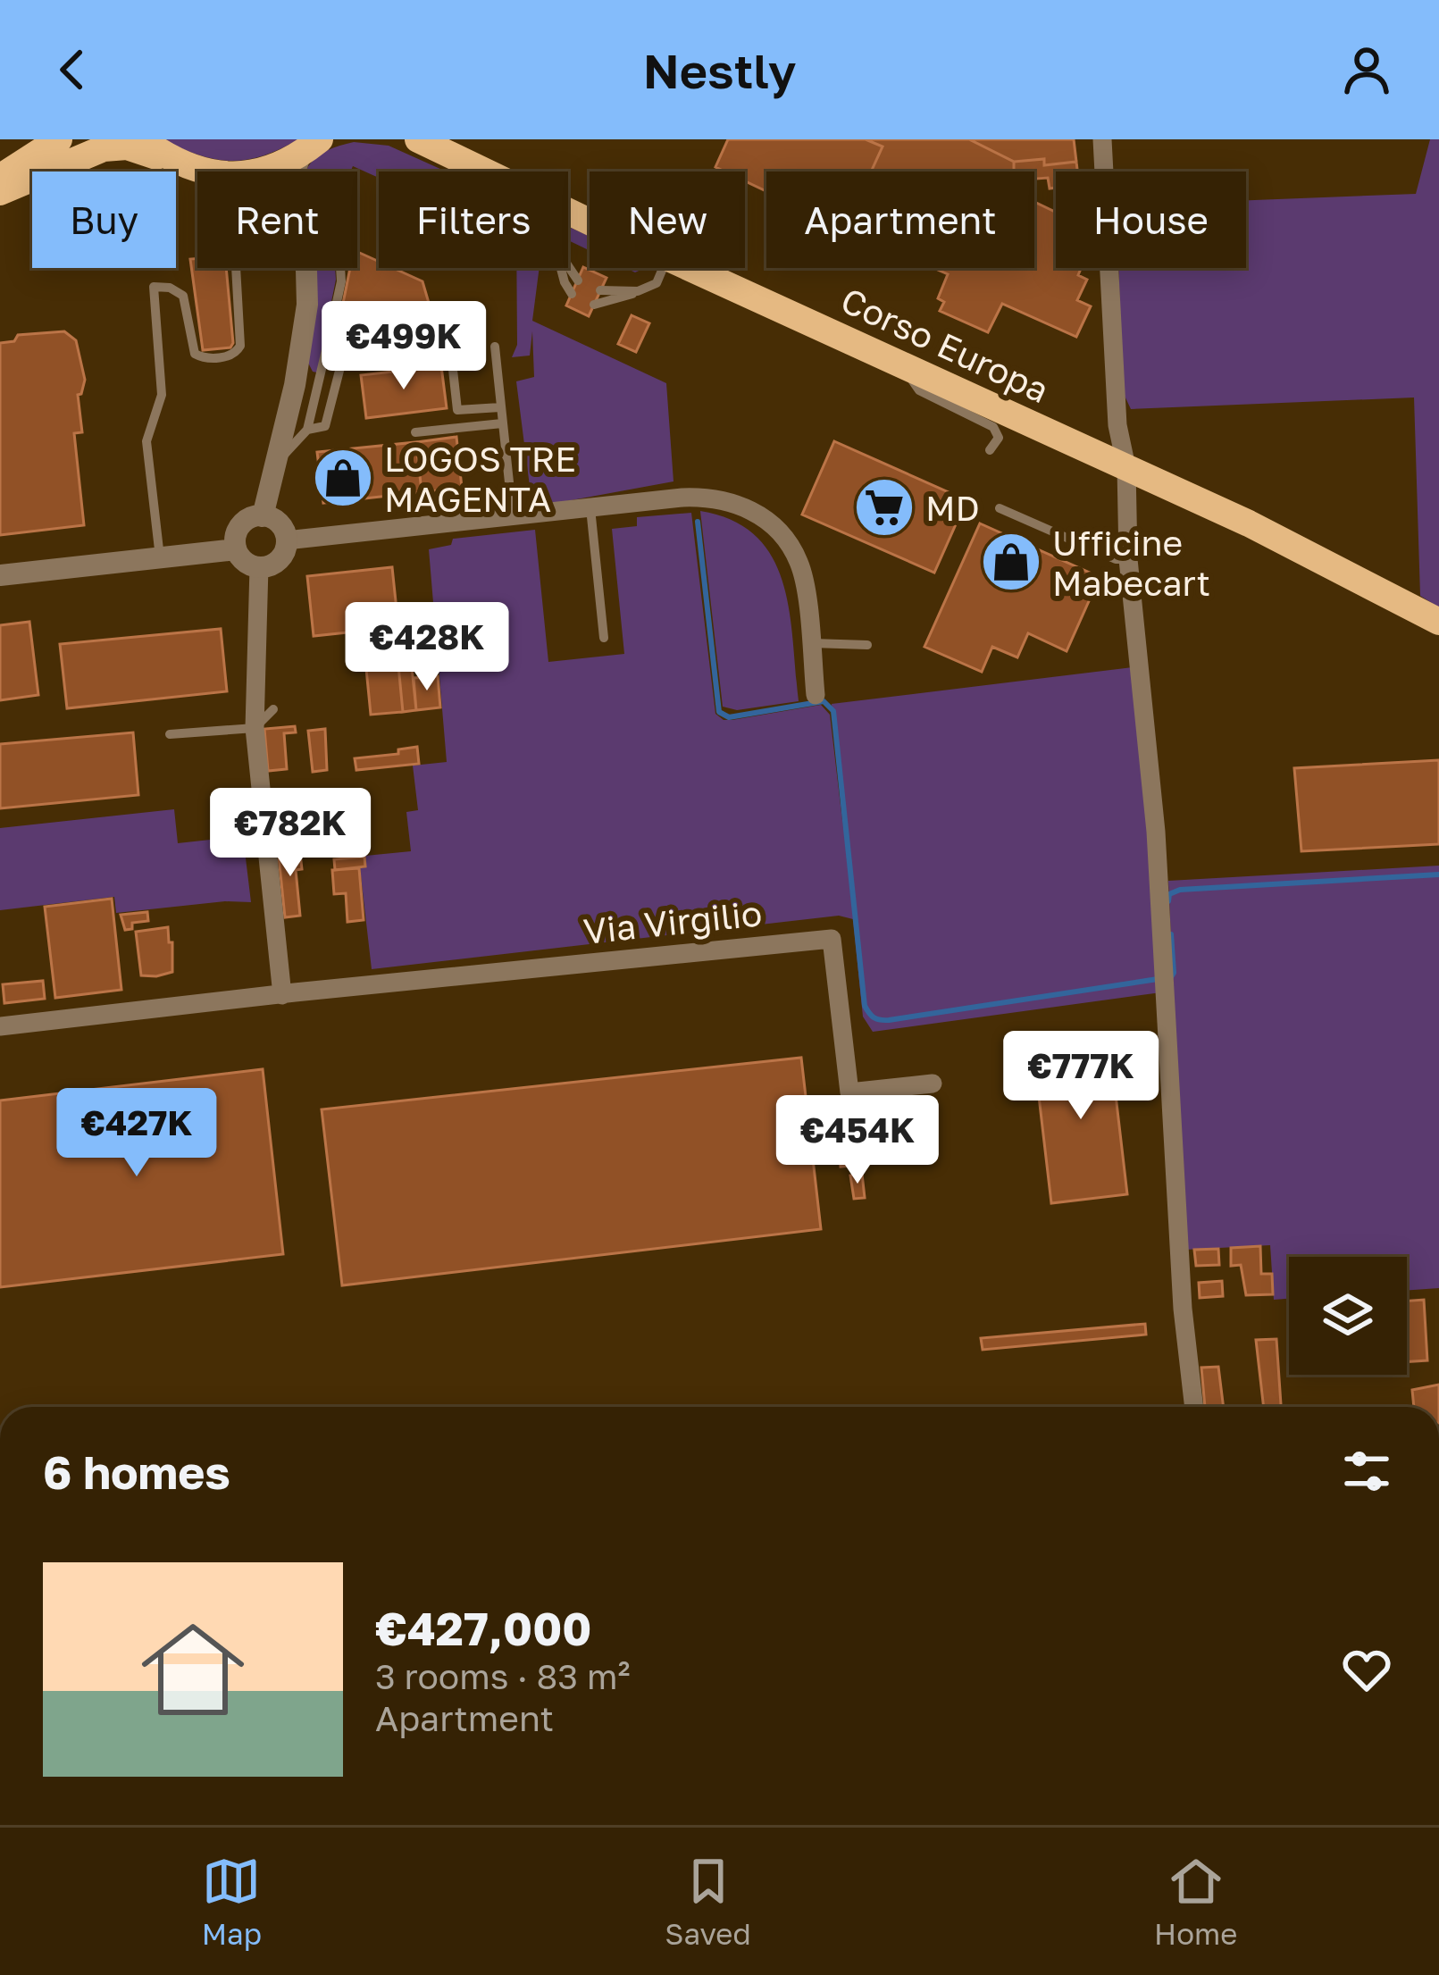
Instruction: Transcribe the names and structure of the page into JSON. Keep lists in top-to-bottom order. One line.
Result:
{"streets":{"main road":["Corso Europa"],"street":["Via Virgilio"]},"places":{"shop":["LOGOS TRE MAGENTA","Ufficine Mabecart"],"supermarket":["MD"]},"page":{"header":"Nestly","chip":["Buy","Rent","Filters","New","Apartment","House"],"price":["€499K","€428K","€782K","€777K","€427K","€454K"],"heading":"6 homes","list":[{"name":"€427,000","note":"3 rooms · 83 m² · Apartment"}],"tabs":["Map","Saved","Home"]}}
